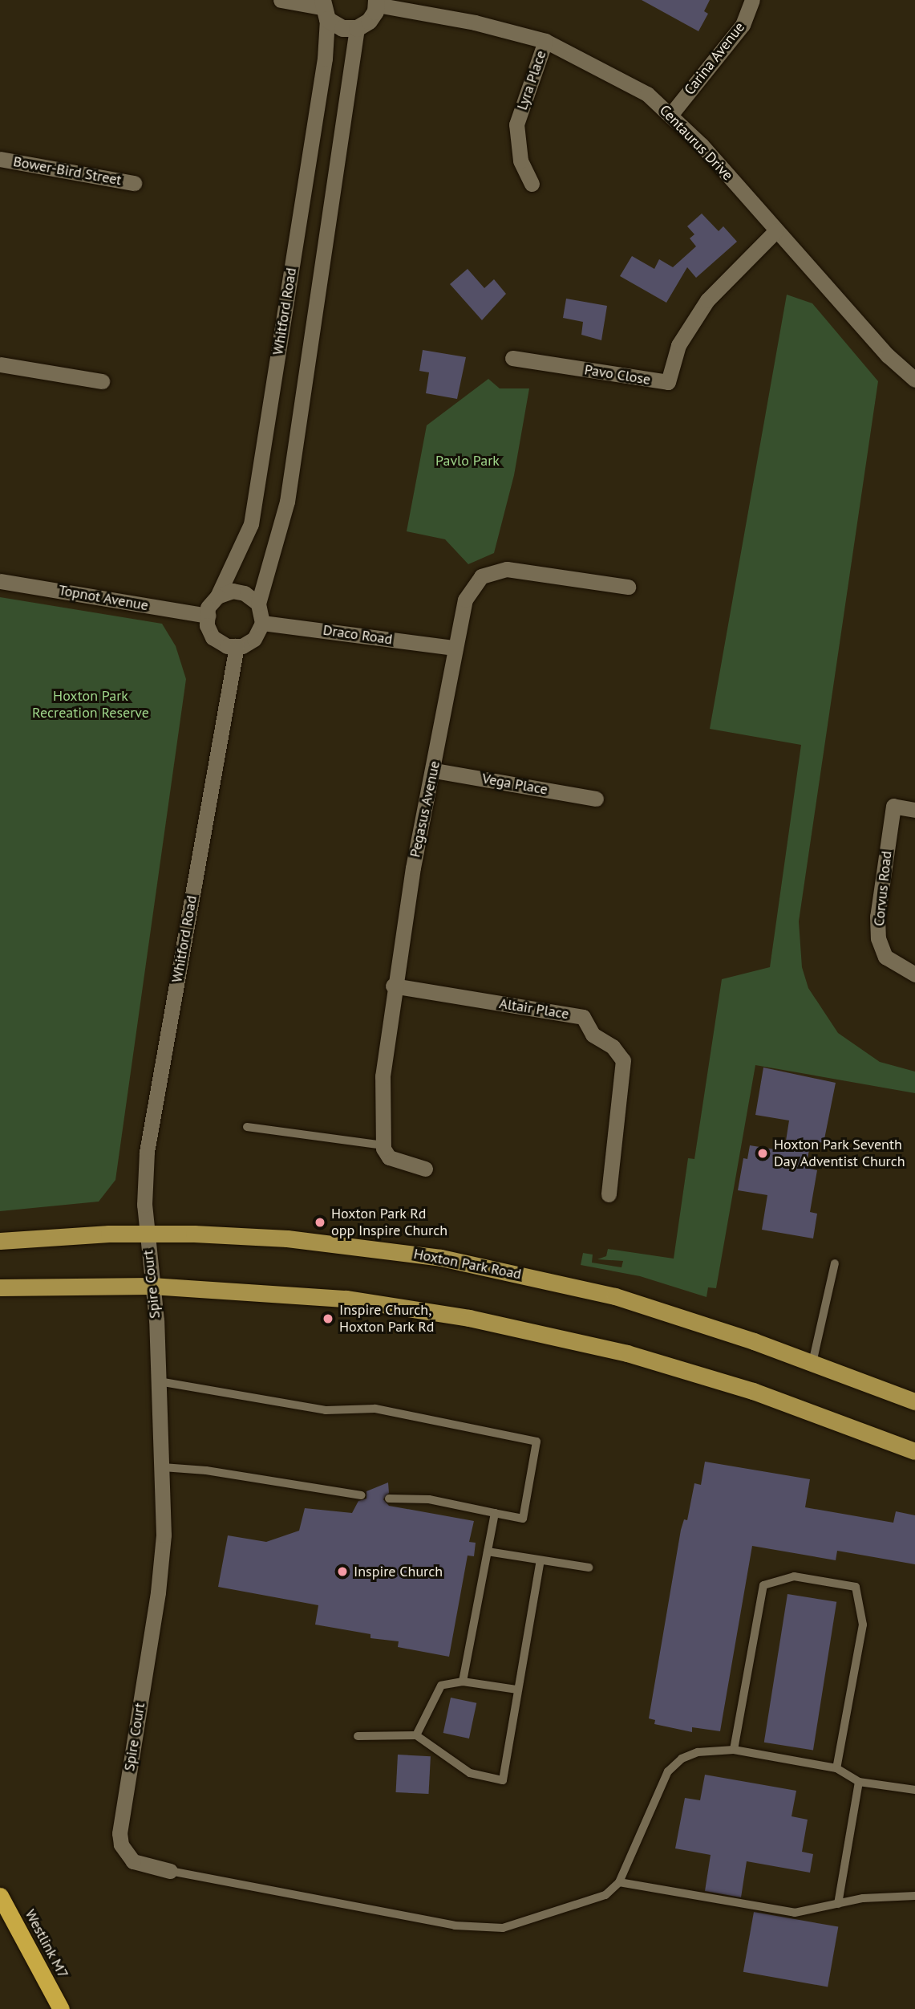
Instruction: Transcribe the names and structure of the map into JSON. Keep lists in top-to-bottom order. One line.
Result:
{"streets":{"highway":["Westlink M7"],"main road":["Hoxton Park Road"],"street":["Carina Avenue","Lyra Place","Centaurus Drive","Bower-Bird Street","Whitford Road","Pavo Close","Topnot Avenue","Draco Road","Vega Place","Pegasus Avenue","Corvus Road","Altair Place","Spire Court"]},"crossings":[["Carina Avenue","Centaurus Drive"],["Lyra Place","Centaurus Drive"],["Centaurus Drive","Pavo Close"],["Whitford Road","Topnot Avenue"],["Whitford Road","Draco Road"],["Whitford Road","Hoxton Park Road"],["Whitford Road","Spire Court"],["Topnot Avenue","Draco Road"],["Draco Road","Pegasus Avenue"],["Vega Place","Pegasus Avenue"],["Pegasus Avenue","Altair Place"],["Hoxton Park Road","Spire Court"]],"parks":["Pavlo Park","Hoxton Park Recreation Reserve"],"places":["Hoxton Park Seventh Day Adventist Church","Hoxton Park Rd opp Inspire Church","Inspire Church, Hoxton Park Rd","Inspire Church"]}
